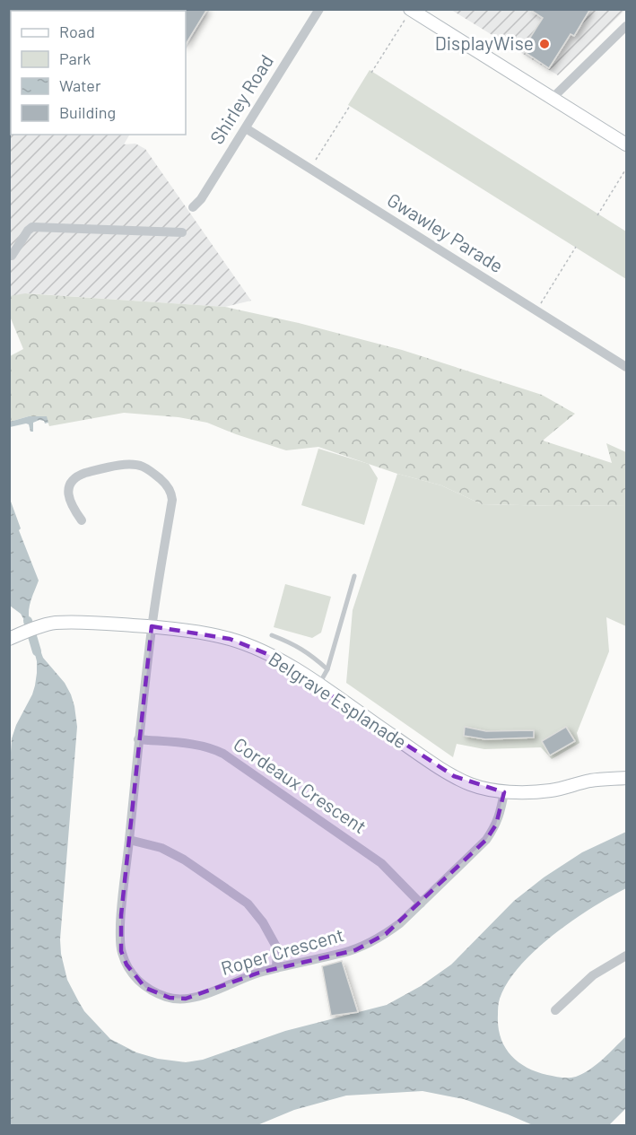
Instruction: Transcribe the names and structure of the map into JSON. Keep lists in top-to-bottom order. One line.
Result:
{"streets":{"street":["Shirley Road","Gwawley Parade","Belgrave Esplanade","Cordeaux Crescent","Roper Crescent"]},"crossings":[["Shirley Road","Gwawley Parade"],["Belgrave Esplanade","Roper Crescent"],["Cordeaux Crescent","Roper Crescent"]],"places":["DisplayWise"],"legend":["Road","Park","Water","Building"]}
